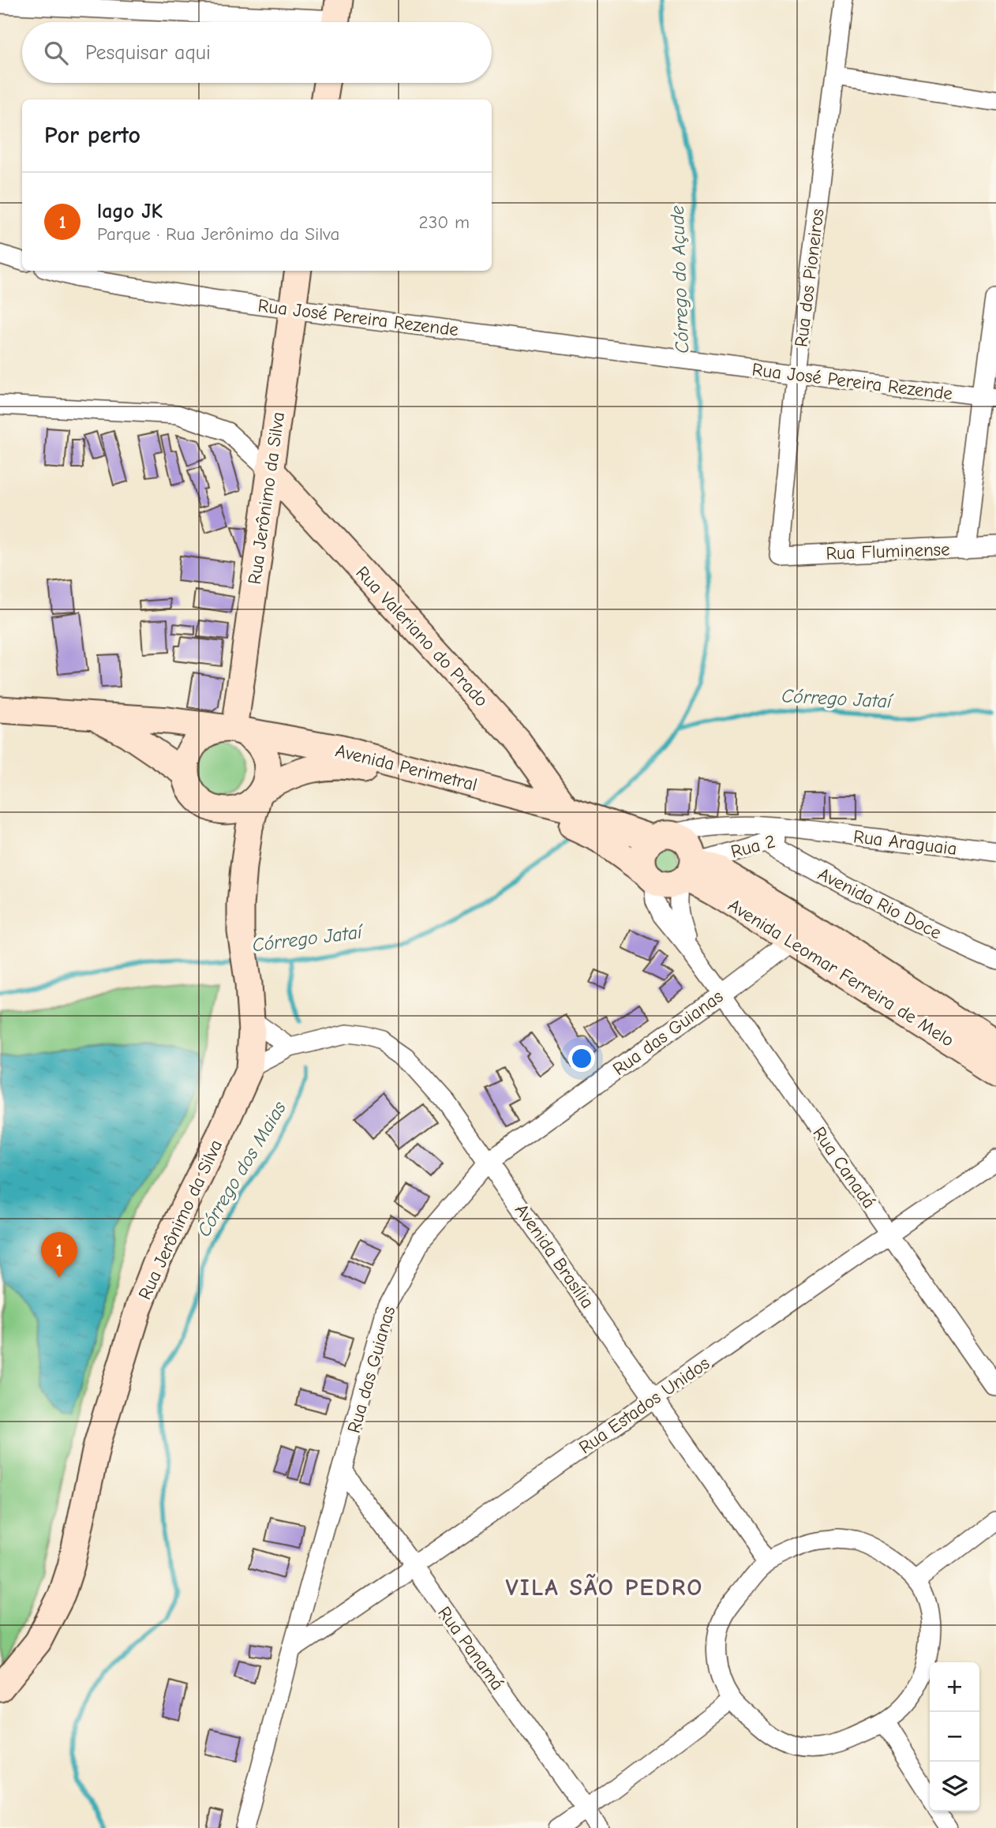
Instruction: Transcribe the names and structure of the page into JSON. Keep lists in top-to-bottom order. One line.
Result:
{"streets":{"main road":["Rua Jerônimo da Silva","Rua Valeriano do Prado","Avenida Perimetral","Avenida Leomar Ferreira de Melo"],"street":["Rua dos Pioneiros","Rua José Pereira Rezende","Rua Fluminense","Rua Araguaia","Rua 2","Avenida Rio Doce","Rua das Guianas","Rua Canadá","Avenida Brasília","Rua Estados Unidos","Rua Panamá"]},"crossings":[["Rua dos Pioneiros","Rua José Pereira Rezende"],["Rua dos Pioneiros","Rua Fluminense"],["Rua José Pereira Rezende","Rua Jerônimo da Silva"],["Rua Jerônimo da Silva","Rua Valeriano do Prado"],["Rua Jerônimo da Silva","Avenida Perimetral"],["Rua Jerônimo da Silva","Avenida Brasília"],["Rua Valeriano do Prado","Avenida Perimetral"],["Rua Araguaia","Rua 2"],["Rua Araguaia","Avenida Leomar Ferreira de Melo"],["Rua Araguaia","Rua Canadá"],["Rua 2","Avenida Rio Doce"],["Rua 2","Avenida Leomar Ferreira de Melo"],["Rua 2","Rua Canadá"],["Avenida Leomar Ferreira de Melo","Rua das Guianas"],["Avenida Leomar Ferreira de Melo","Rua Canadá"],["Rua das Guianas","Rua Canadá"],["Rua das Guianas","Avenida Brasília"],["Rua das Guianas","Rua Estados Unidos"],["Rua das Guianas","Rua Panamá"],["Rua Canadá","Rua Estados Unidos"],["Avenida Brasília","Rua Estados Unidos"],["Rua Estados Unidos","Rua Panamá"]],"districts":["VILA SÃO PEDRO"],"water":["Córrego do Açude","Córrego Jataí","Córrego dos Maias"],"page":{"search":"Pesquisar aqui","heading":"Por perto","list":[{"mark":"1","name":"lago JK","note":"Parque · Rua Jerônimo da Silva","value":"230 m"}],"pins":"1","map_buttons":["+","−"]}}
